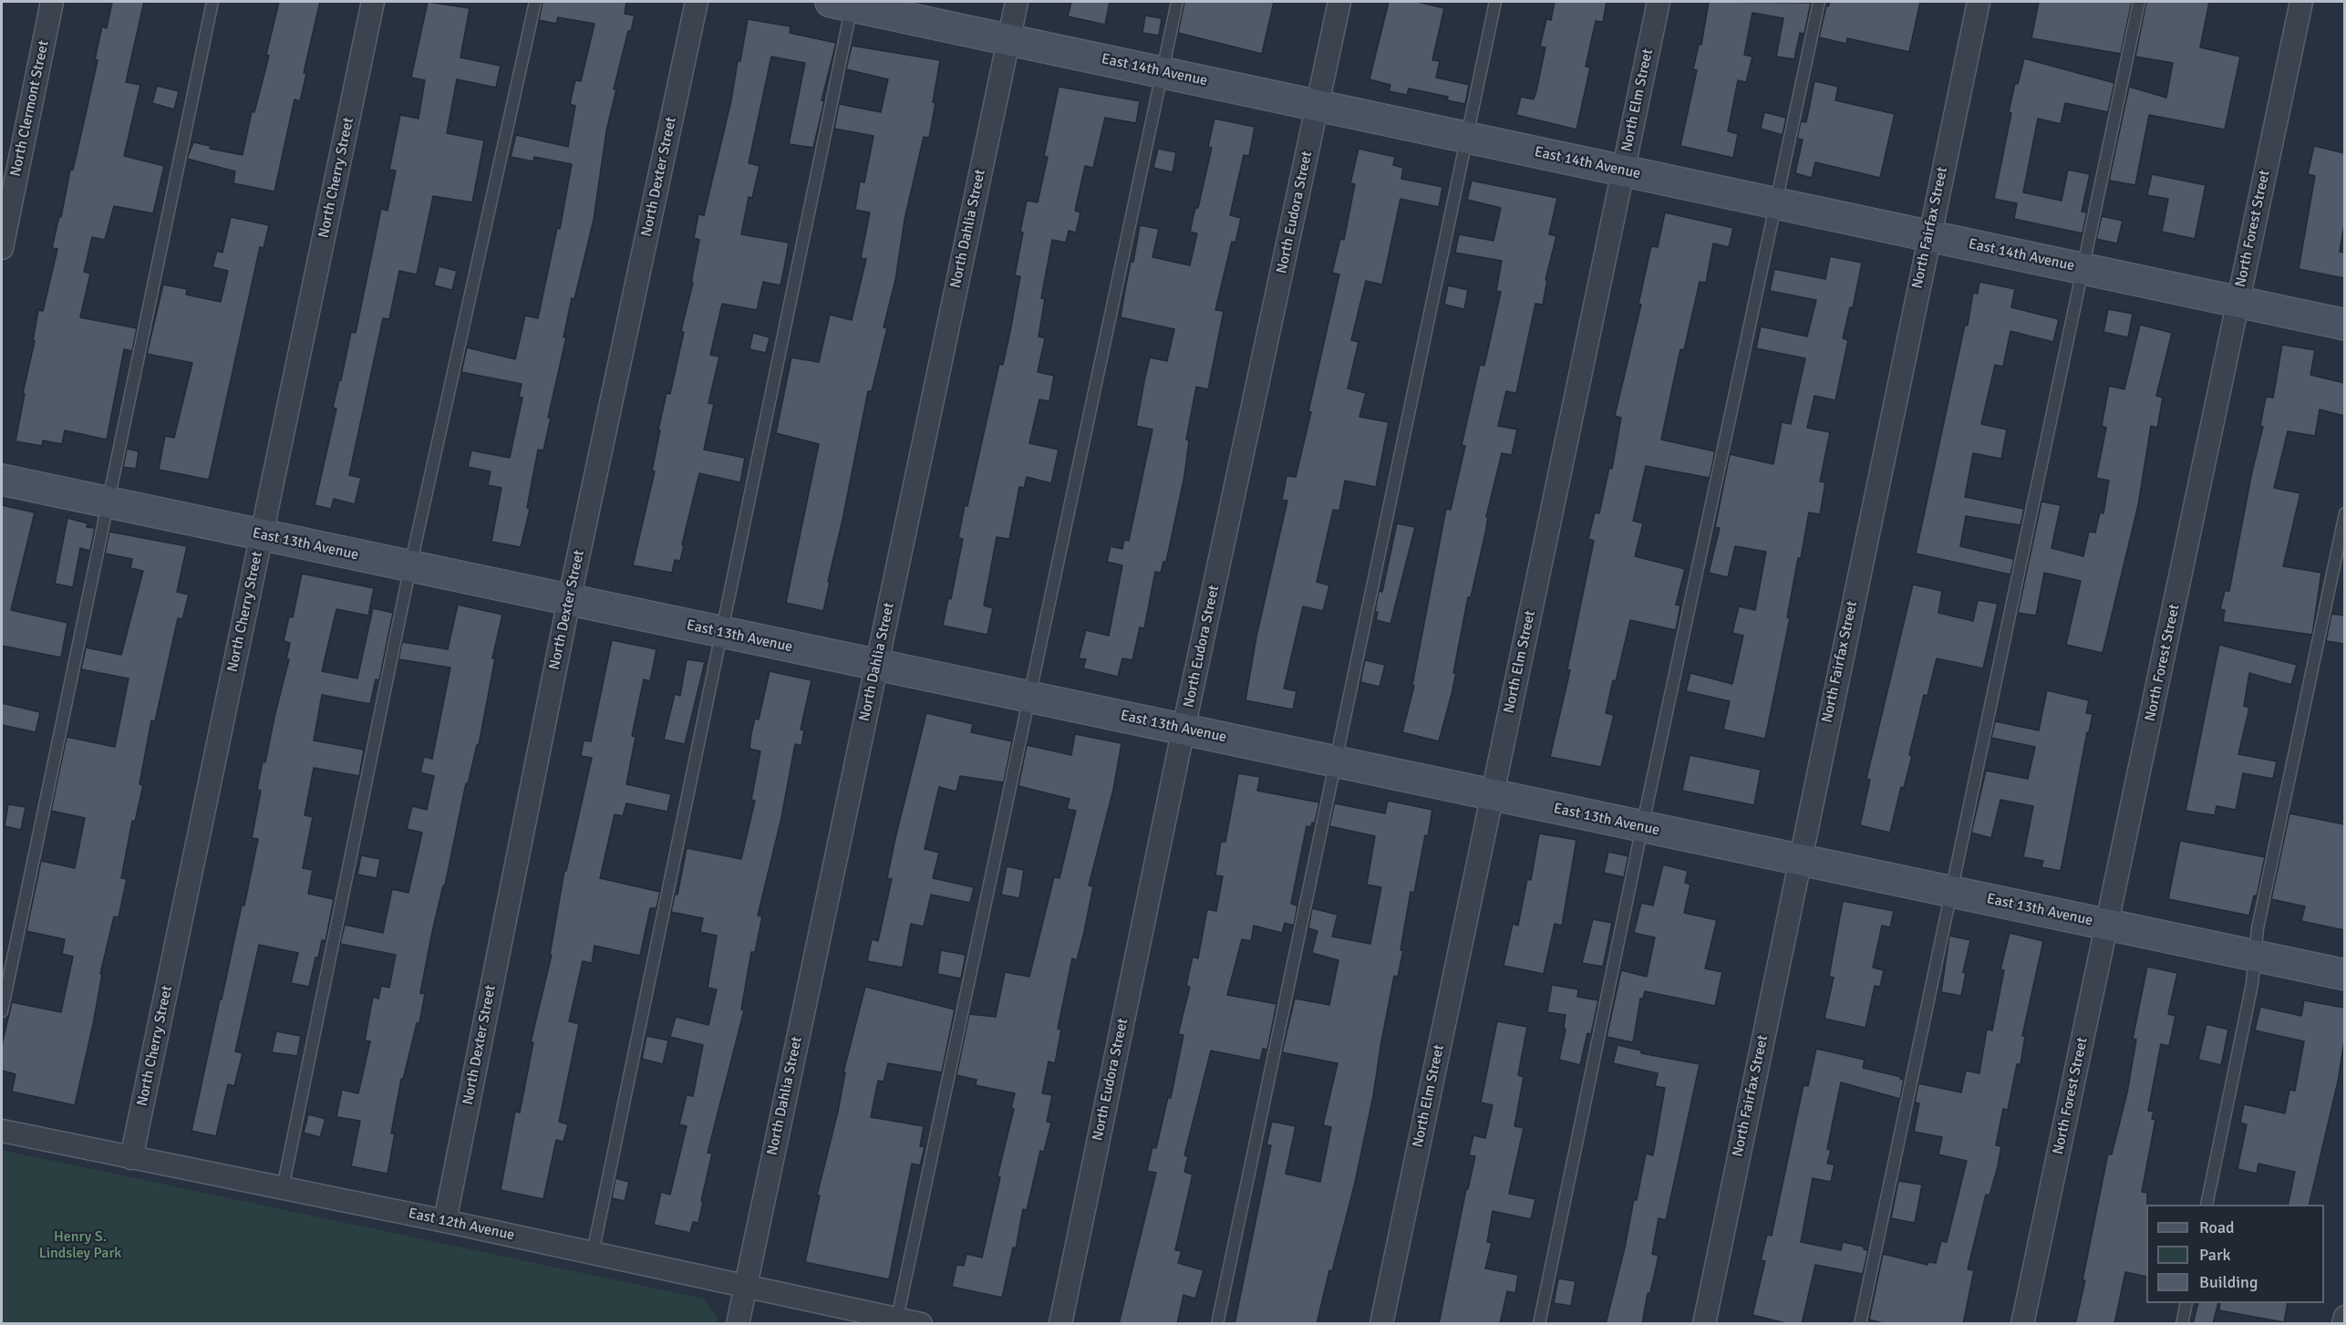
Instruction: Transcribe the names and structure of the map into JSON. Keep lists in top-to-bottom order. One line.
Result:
{"streets":{"main road":["East 14th Avenue","East 13th Avenue"],"street":["North Elm Street","North Clermont Street","North Dexter Street","North Cherry Street","North Eudora Street","North Fairfax Street","North Dahlia Street","North Forest Street","East 12th Avenue"]},"crossings":[["East 14th Avenue","North Elm Street"],["East 14th Avenue","North Eudora Street"],["East 14th Avenue","North Fairfax Street"],["East 14th Avenue","North Dahlia Street"],["East 14th Avenue","North Forest Street"],["North Elm Street","East 13th Avenue"],["North Dexter Street","East 13th Avenue"],["North Dexter Street","East 12th Avenue"],["North Cherry Street","East 13th Avenue"],["North Cherry Street","East 12th Avenue"],["North Eudora Street","East 13th Avenue"],["North Fairfax Street","East 13th Avenue"],["North Dahlia Street","East 13th Avenue"],["North Dahlia Street","East 12th Avenue"],["North Forest Street","East 13th Avenue"]],"parks":["Henry S. Lindsley Park"],"legend":["Road","Park","Building"]}
